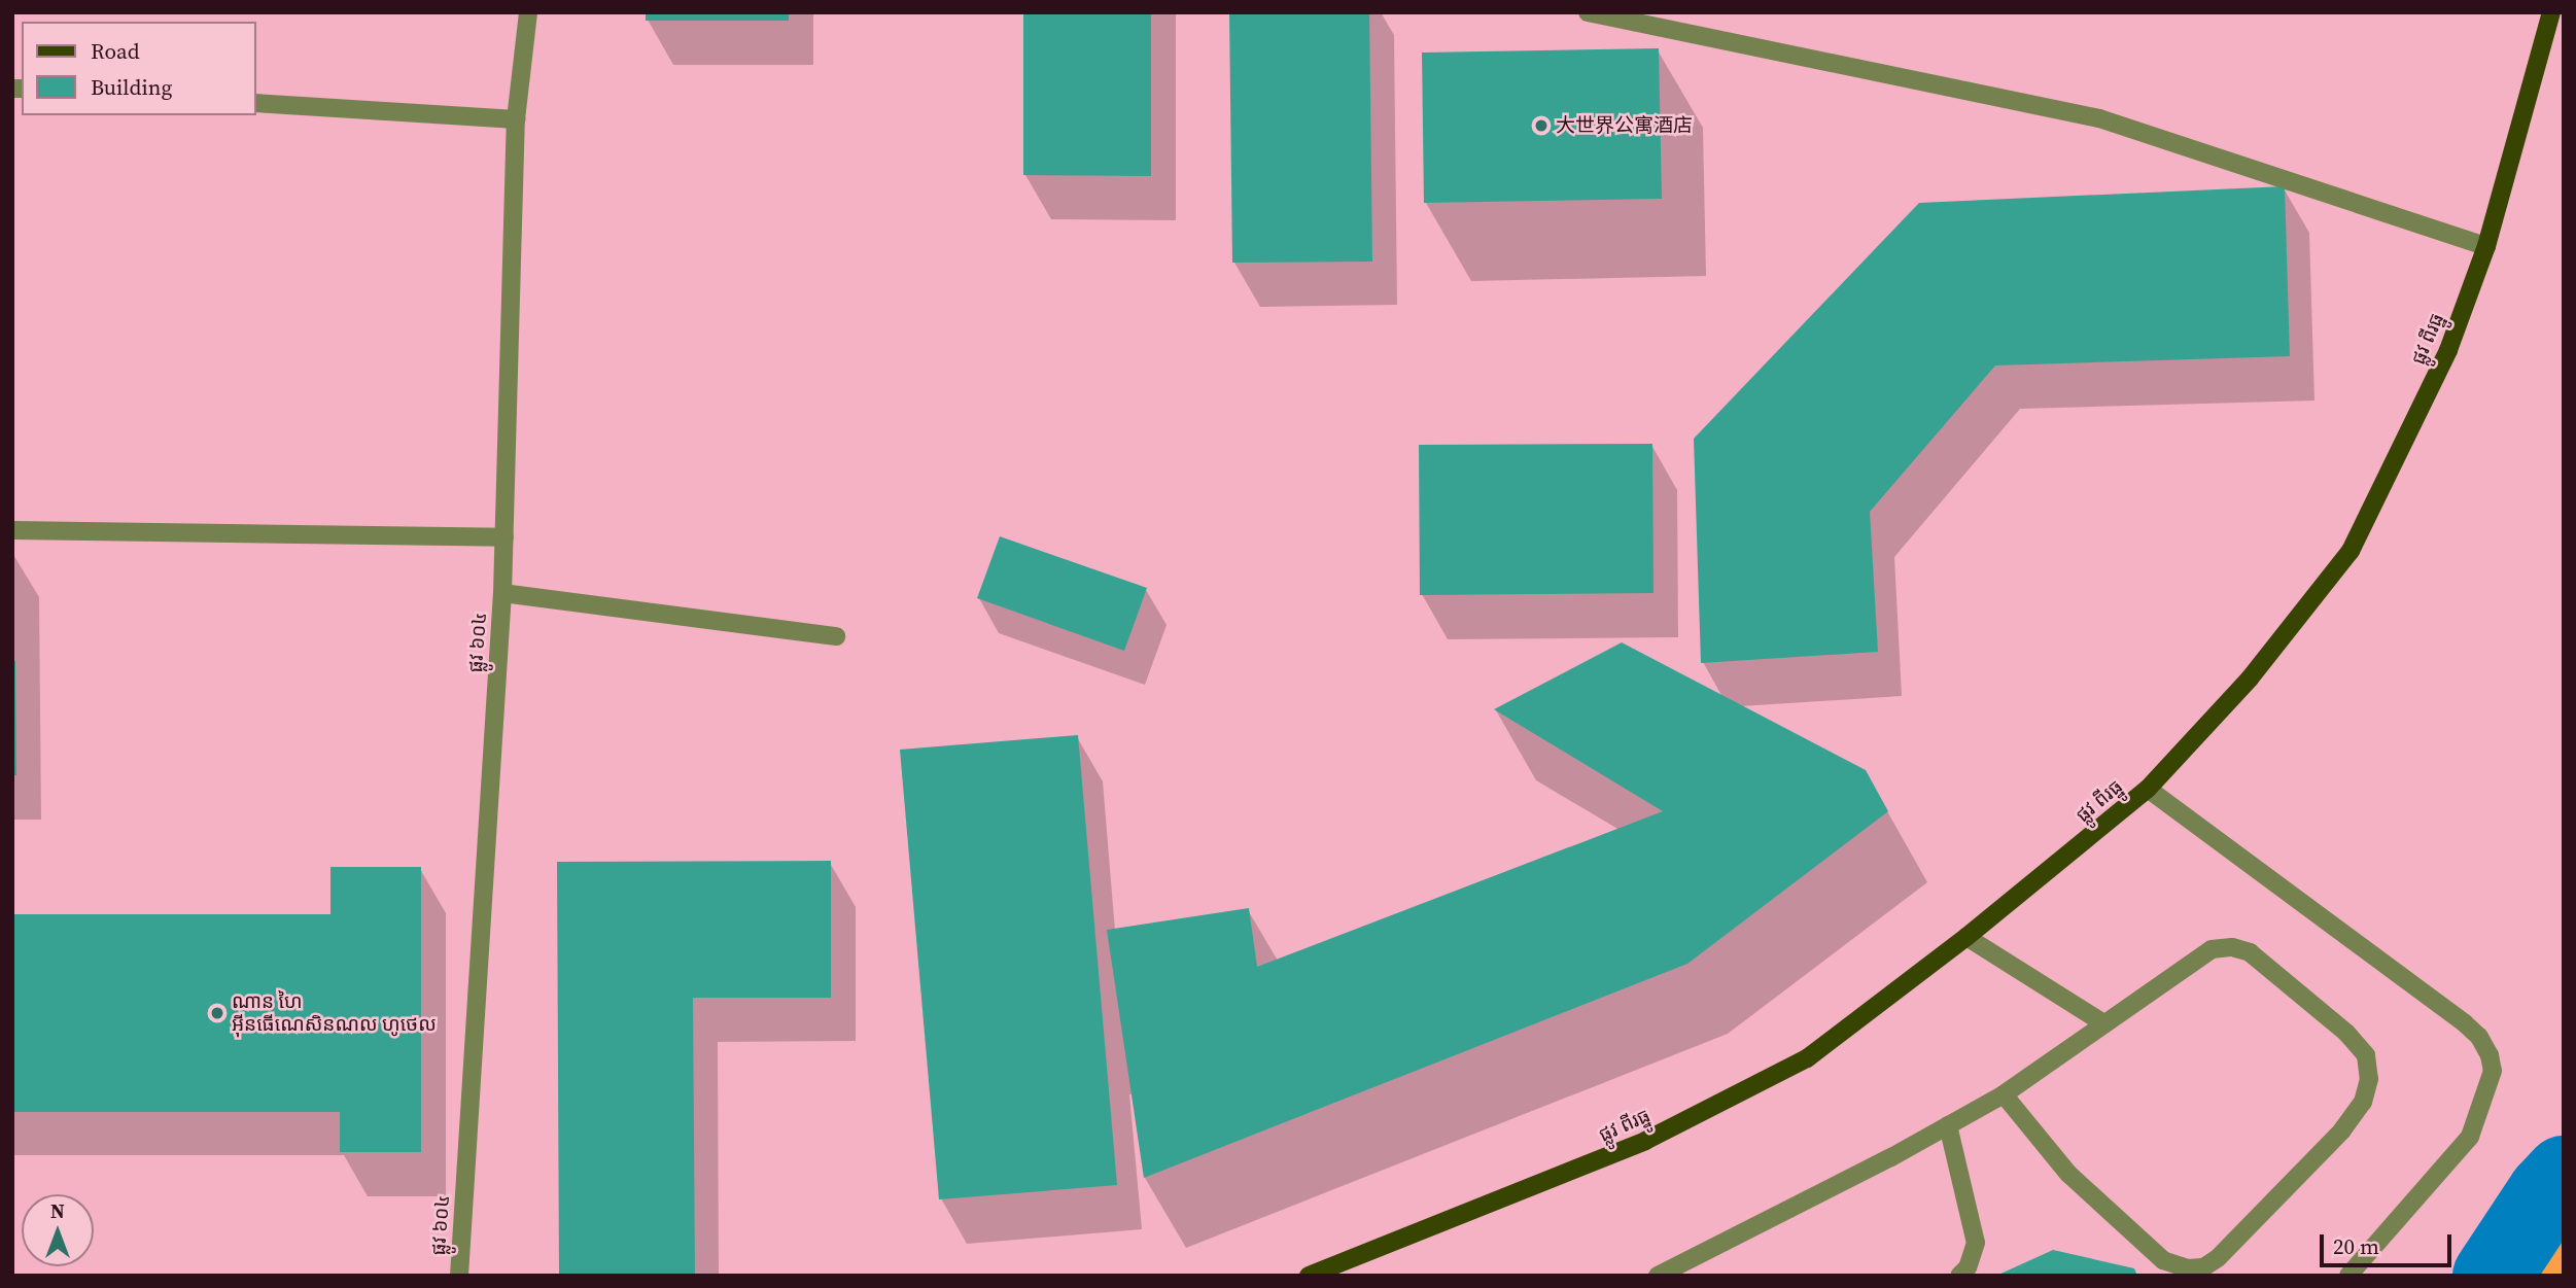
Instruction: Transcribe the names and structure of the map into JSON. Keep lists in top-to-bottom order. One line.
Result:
{"streets":{"main road":["ផ្លូវ ពីរធ្នូ"],"street":["ផ្លូវ ៦០៤"]},"places":["大世界公寓酒店","ណាន ហៃ អ៊ីនធើណេសិនណល ហូថេល"],"legend":["Road","Building"],"scale_bar":"20 m","north":"top"}
